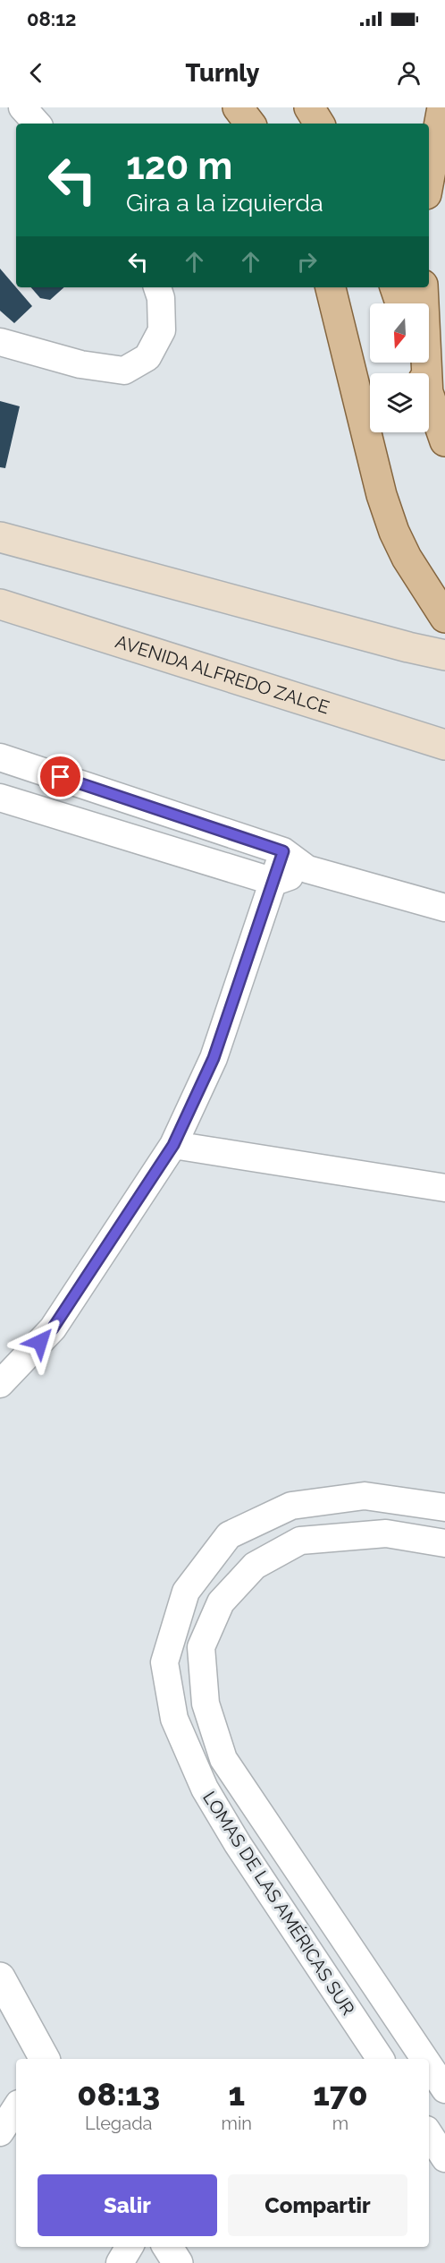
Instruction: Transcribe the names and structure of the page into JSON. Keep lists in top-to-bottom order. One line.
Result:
{"streets":{"main road":["AVENIDA ALFREDO ZALCE"],"street":["LOMAS DE LAS AMÉRICAS SUR"]},"north":"bottom","page":{"status":"08:12","header":"Turnly","turn":["120 m","Gira a la izquierda"],"eta":["08:13","Llegada","1","min","170","m"],"buttons":["Salir","Compartir"]}}
